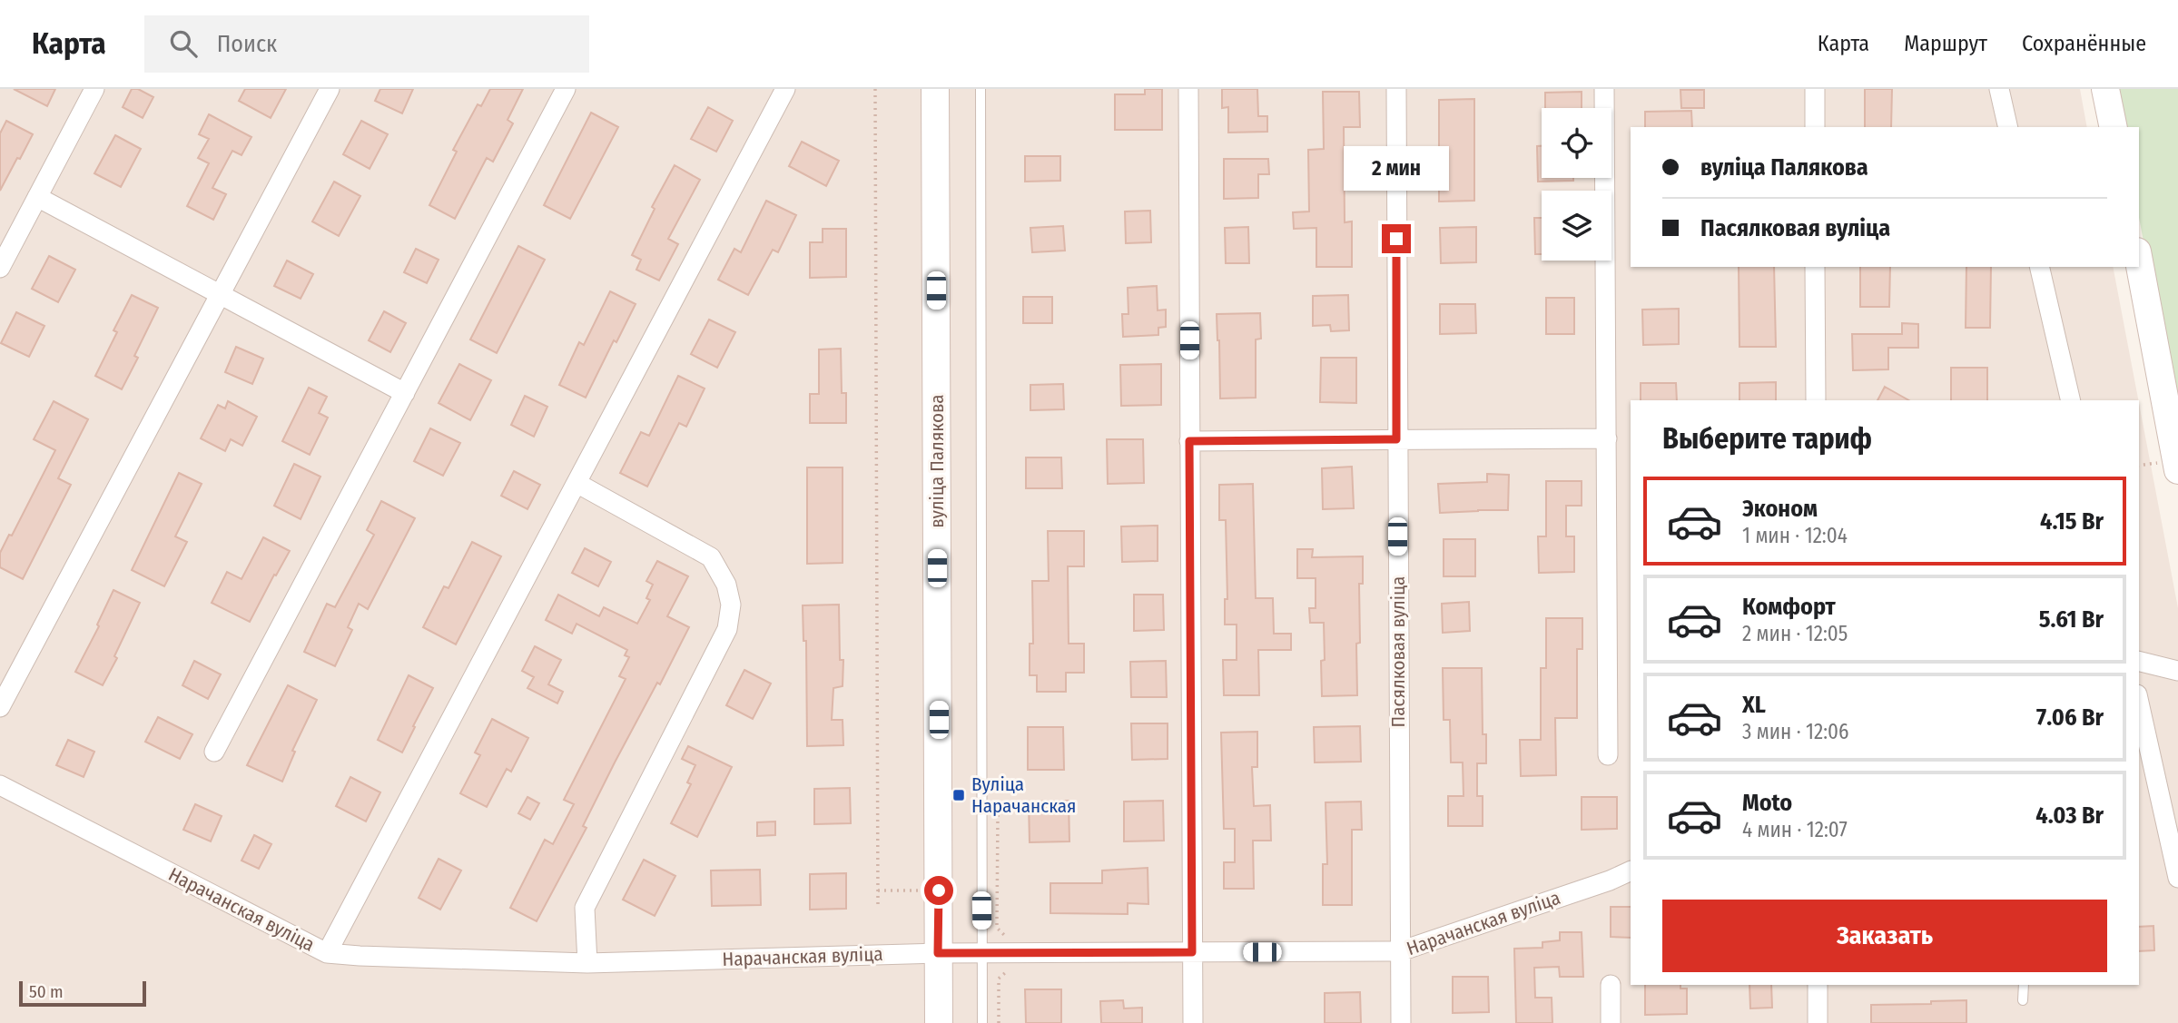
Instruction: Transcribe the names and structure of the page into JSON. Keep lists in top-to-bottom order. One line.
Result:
{"streets":{"street":["вуліца Палякова","Пасялковая вуліца","Нарачанская вуліца"]},"crossings":[["вуліца Палякова","Нарачанская вуліца"],["Пасялковая вуліца","Нарачанская вуліца"]],"places":{"transit":["Вуліца Нарачанская"]},"scale_bar":"50 m","page":{"header":"Карта","search":"Поиск","nav":["Карта","Маршрут","Сохранённые"],"banner":["вуліца Палякова","Пасялковая вуліца"],"bubble":"2 мин","heading":"Выберите тариф","list":[{"name":"Эконом","note":"1 мин · 12:04","value":"4.15 Br"},{"name":"Комфорт","note":"2 мин · 12:05","value":"5.61 Br"},{"name":"XL","note":"3 мин · 12:06","value":"7.06 Br"},{"name":"Moto","note":"4 мин · 12:07","value":"4.03 Br"}],"buttons":"Заказать","scale":"50 m"}}
